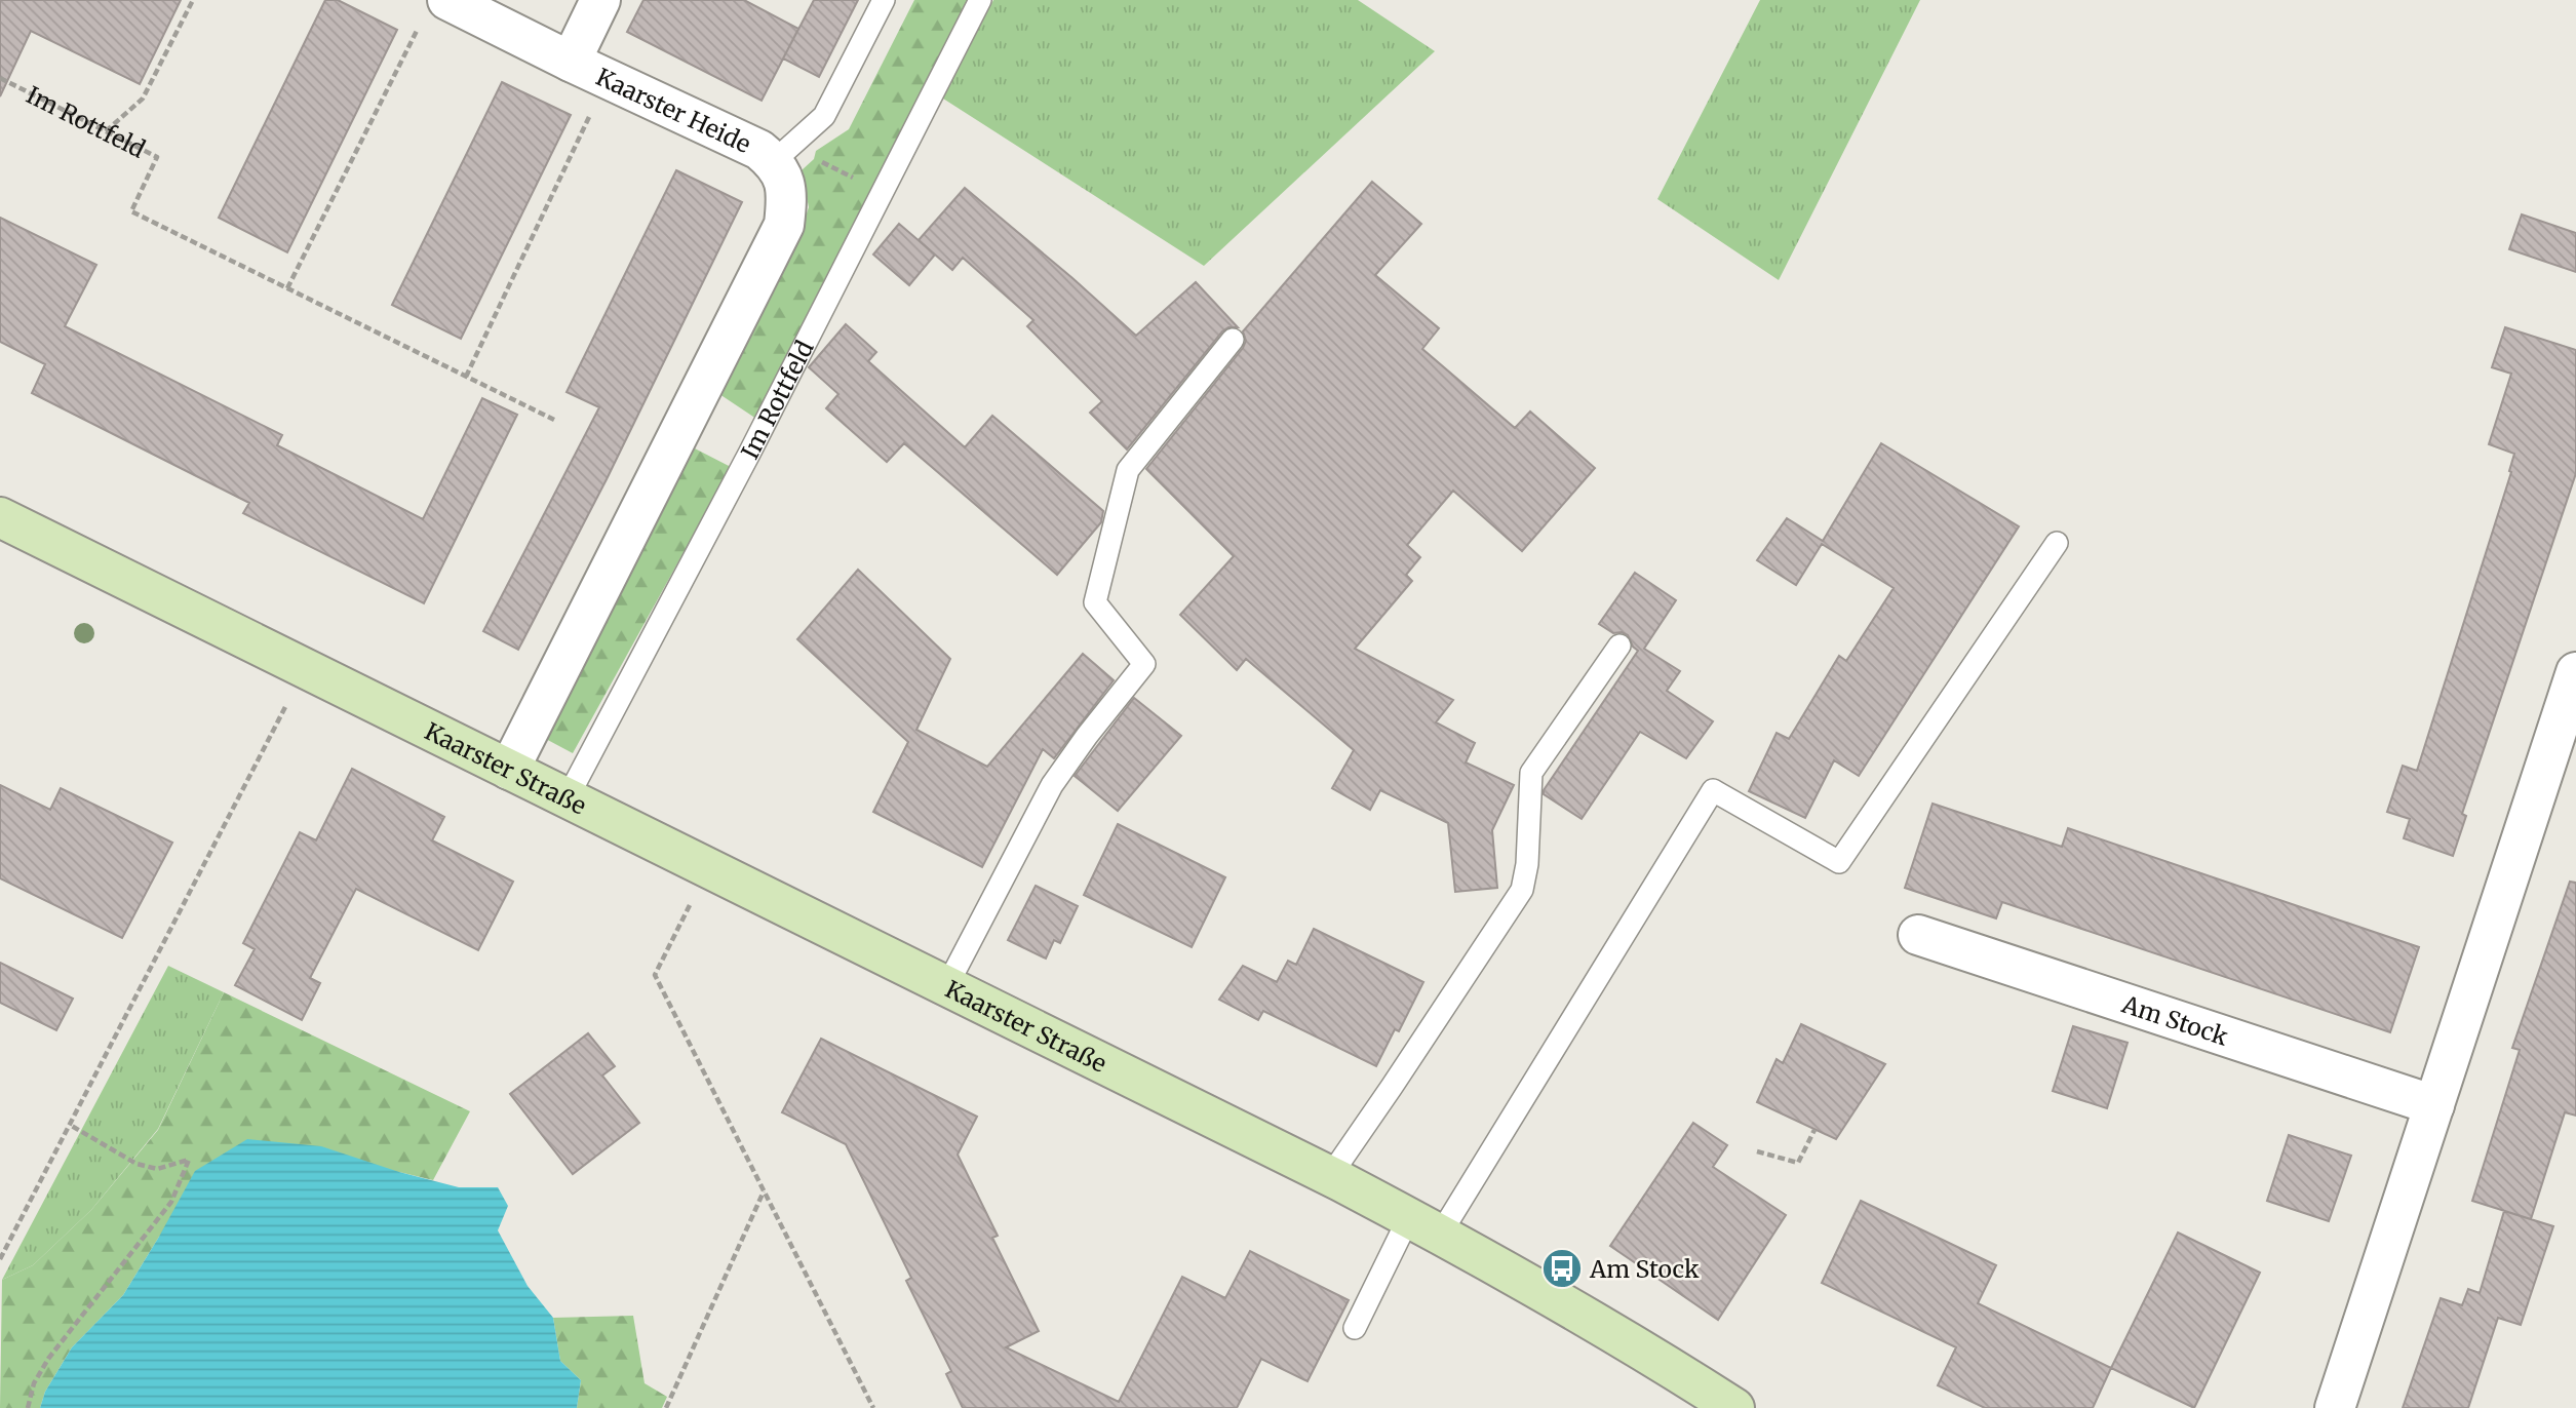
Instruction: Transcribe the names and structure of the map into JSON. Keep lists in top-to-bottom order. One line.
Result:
{"streets":{"main road":["Kaarster Straße"],"street":["Kaarster Heide","Am Stock"],"lane":["Im Rottfeld"]},"crossings":[["Im Rottfeld","Kaarster Straße"]],"places":{"bus stop":["Am Stock"]}}
